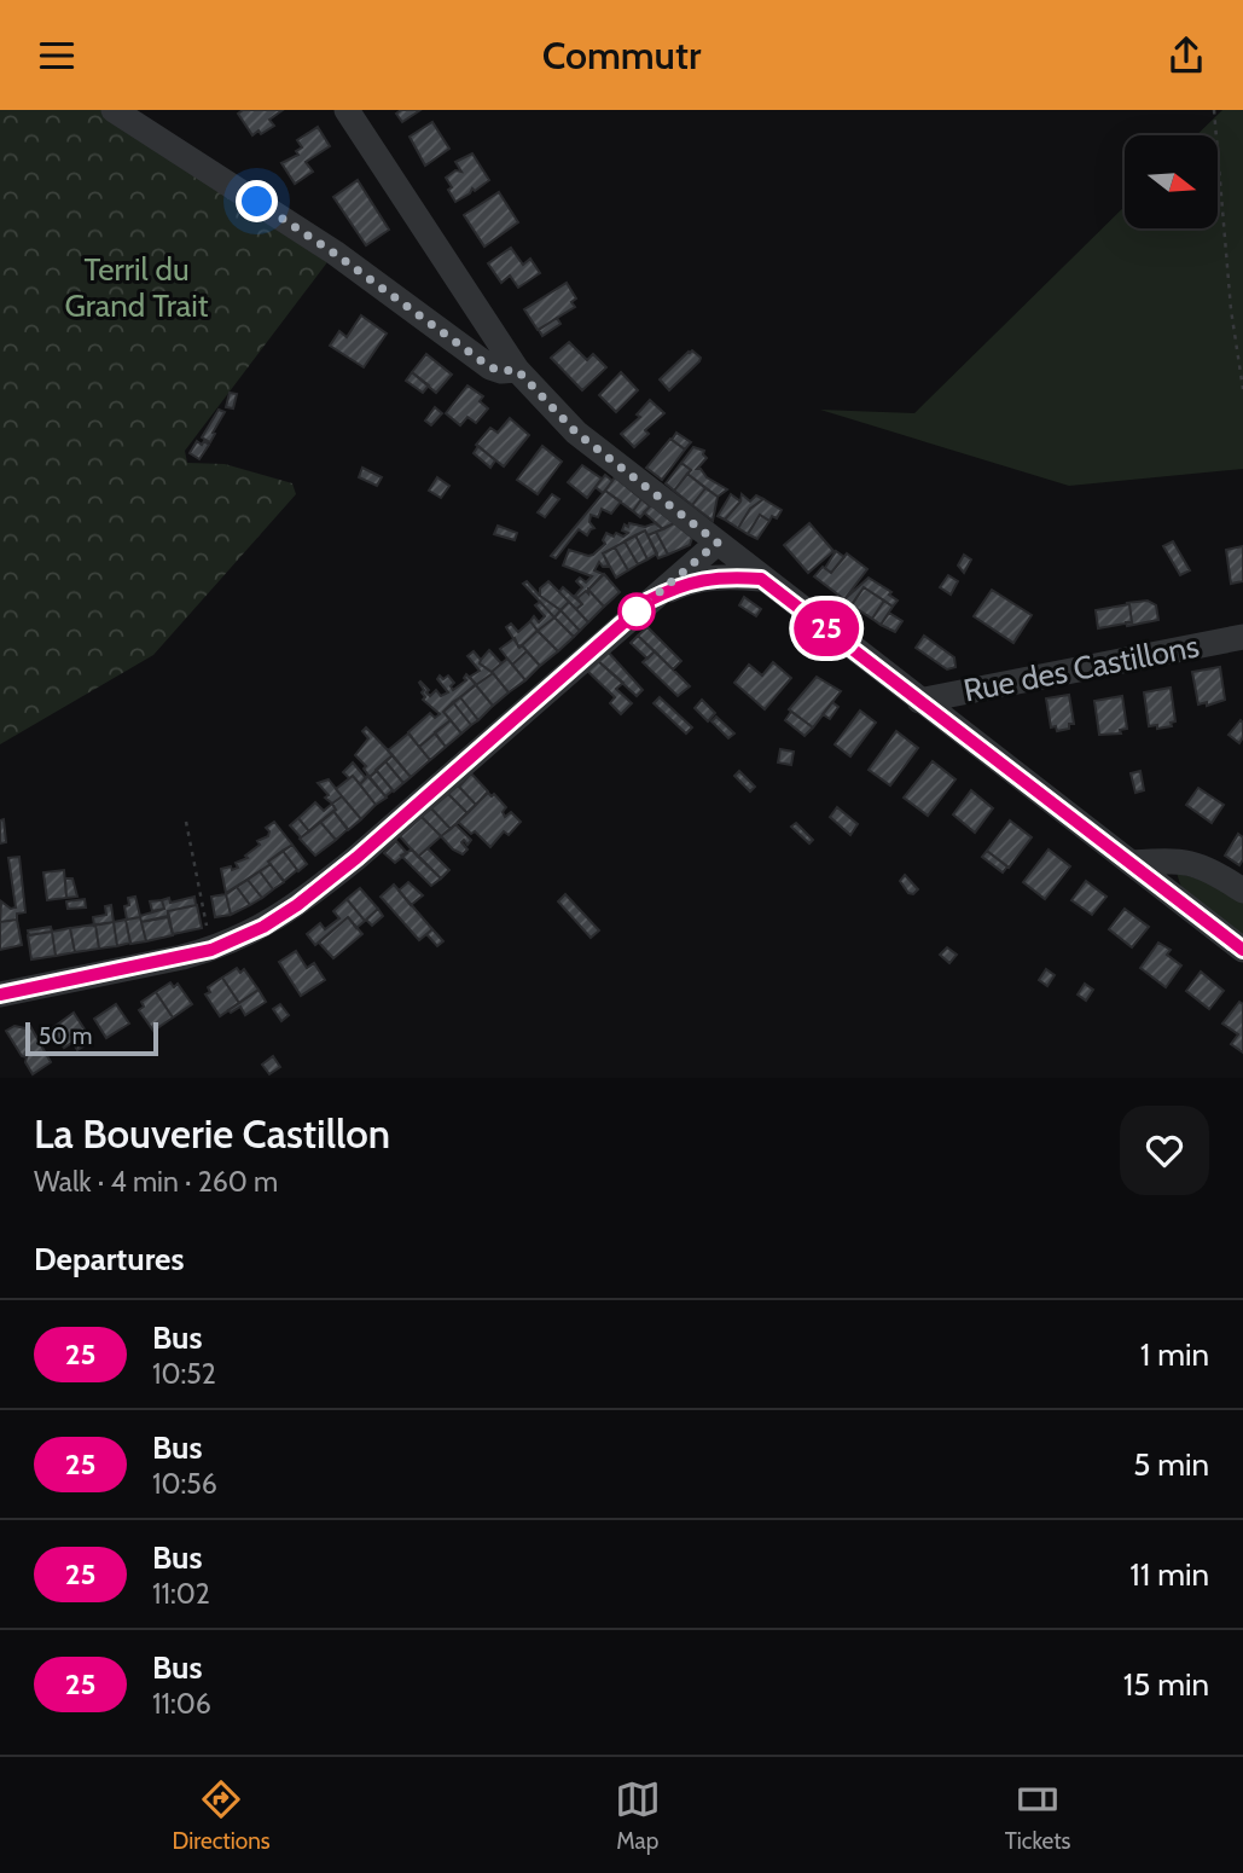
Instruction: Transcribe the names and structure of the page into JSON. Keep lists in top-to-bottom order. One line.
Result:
{"streets":{"street":["Rue des Castillons"]},"parks":["Terril du Grand Trait"],"lines":["bus line 25"],"scale_bar":"50 m","north":"right","page":{"header":"Commutr","on_map":"25","scale":"50 m","heading":[["La Bouverie Castillon","Walk · 4 min · 260 m"],"Departures"],"list":[{"mark":"25","name":"Bus","note":"10:52","value":"1 min"},{"mark":"25","name":"Bus","note":"10:56","value":"5 min"},{"mark":"25","name":"Bus","note":"11:02","value":"11 min"},{"mark":"25","name":"Bus","note":"11:06","value":"15 min"}],"tabs":["Directions","Map","Tickets"]}}
